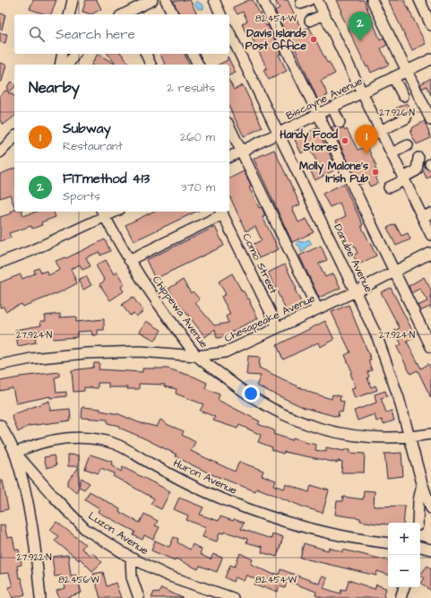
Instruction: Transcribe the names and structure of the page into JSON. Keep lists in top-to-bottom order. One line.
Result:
{"streets":{"street":["Biscayne Avenue","Danube Avenue","Como Street","Chippewa Avenue","Chesapeake Avenue","Huron Avenue","Luzon Avenue"]},"crossings":[["Biscayne Avenue","Danube Avenue"],["Danube Avenue","Chippewa Avenue"],["Danube Avenue","Chesapeake Avenue"],["Como Street","Chesapeake Avenue"],["Chippewa Avenue","Chesapeake Avenue"],["Huron Avenue","Luzon Avenue"]],"places":["Davis Islands Post Office","Handy Food Stores","Molly Malone's Irish Pub"],"page":{"pins":["2","1"],"search":"Search here","heading":["Nearby","2 results"],"list":[{"mark":"1","name":"Subway","note":"Restaurant","value":"260 m"},{"mark":"2","name":"FITmethod 413","note":"Sports","value":"370 m"}],"map_buttons":["+","−"]},"coordinates":["82.454°W","27.926°N","27.924°N","27.922°N","82.456°W"]}
